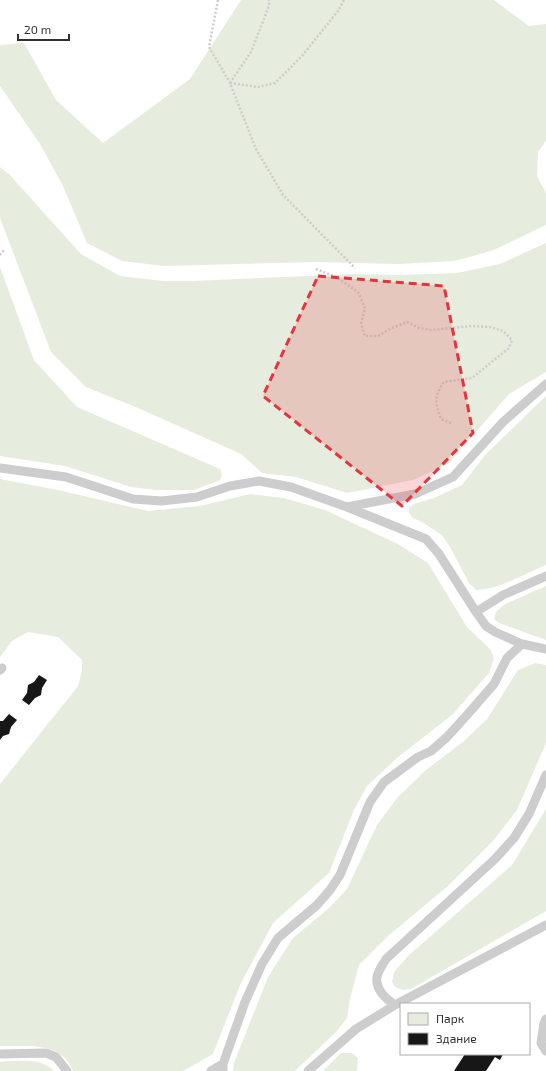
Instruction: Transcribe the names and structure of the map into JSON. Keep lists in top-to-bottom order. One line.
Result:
{"legend":["Парк","Здание"],"scale_bar":"20 m"}
